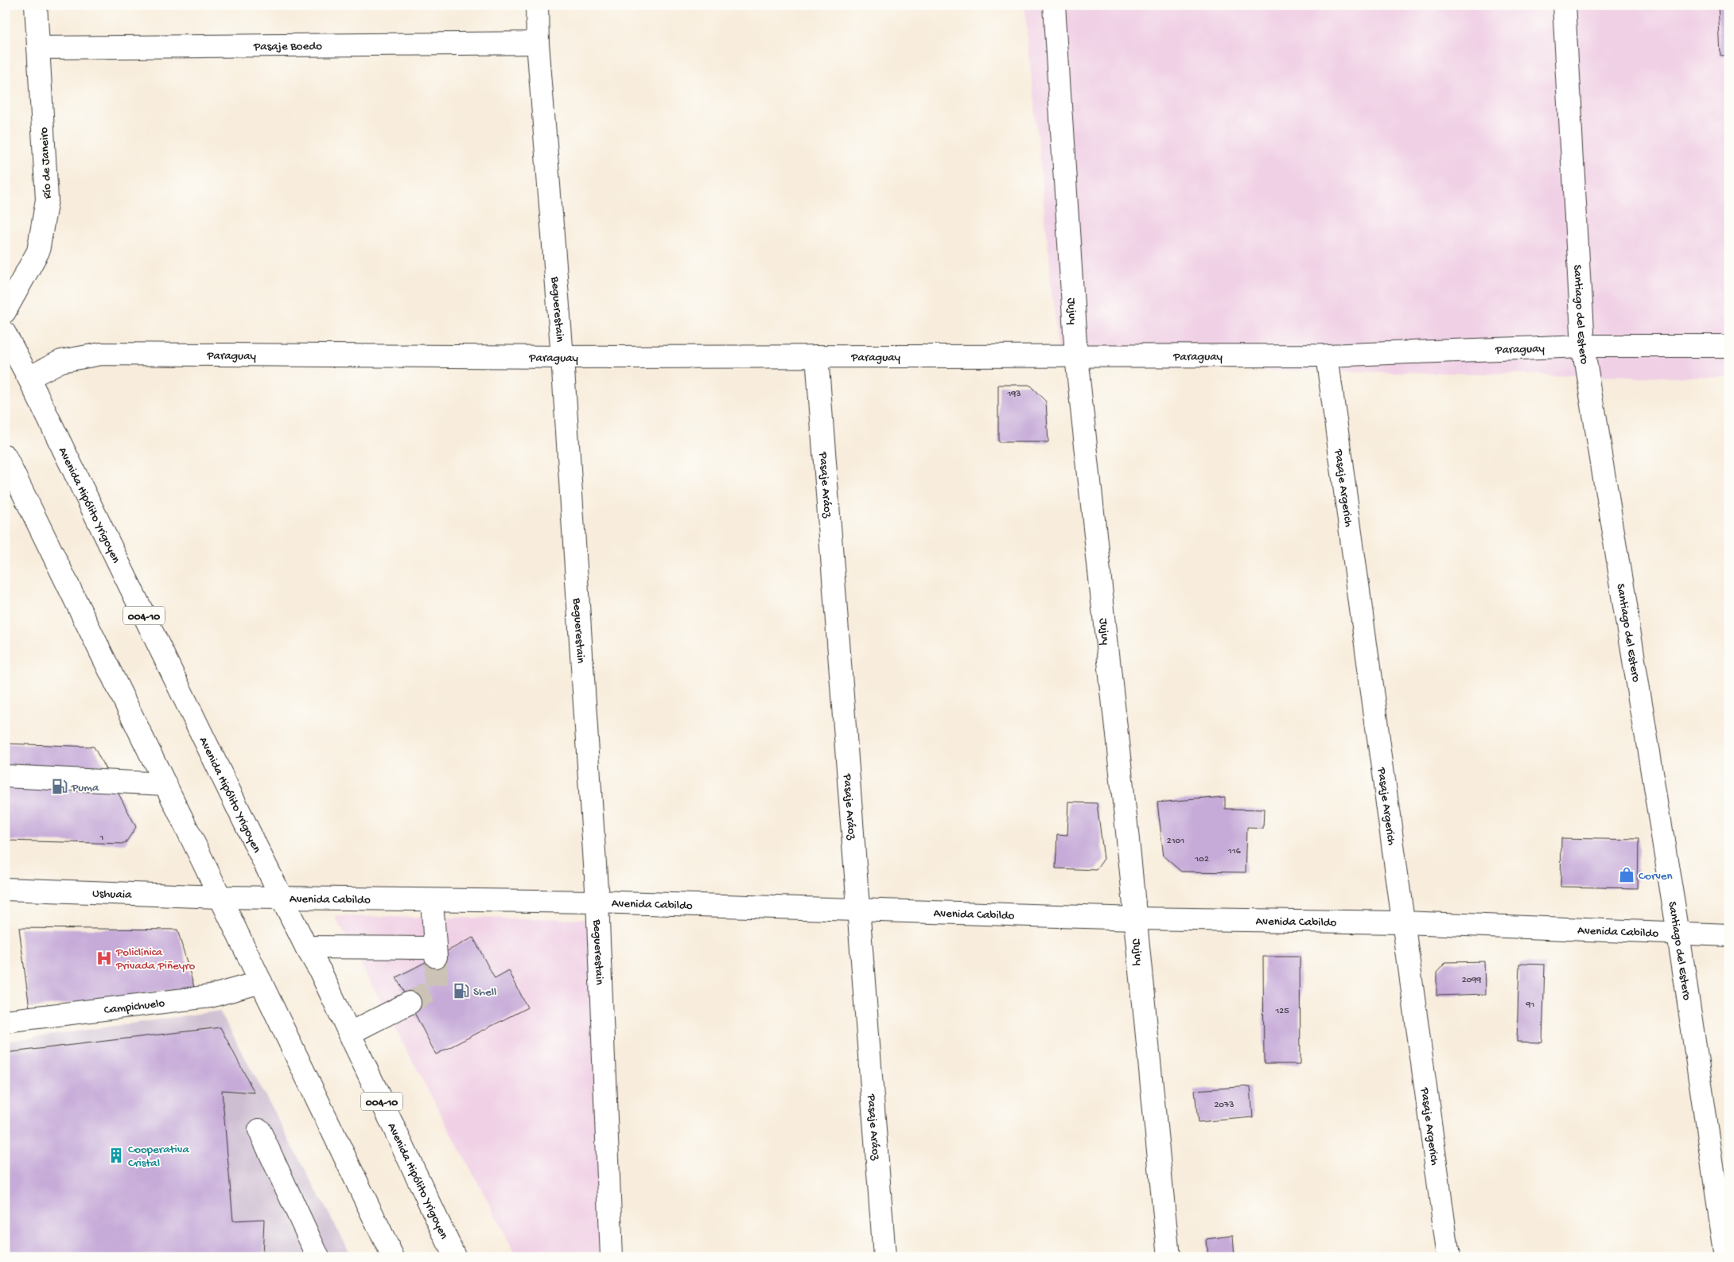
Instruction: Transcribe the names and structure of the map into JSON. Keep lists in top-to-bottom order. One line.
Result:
{"streets":{"street":["Pasaje Boedo","Río de Janeiro","Beguerestain","Jujuy","Santiago del Estero","Paraguay","Pasaje Aráoz","Pasaje Argerich","Avenida Hipólito Yrigoyen","004-10","Ushuaia","Avenida Cabildo","Campichuelo"]},"crossings":[["Pasaje Boedo","Río de Janeiro"],["Pasaje Boedo","Beguerestain"],["Beguerestain","Paraguay"],["Beguerestain","Avenida Cabildo"],["Jujuy","Paraguay"],["Jujuy","Avenida Cabildo"],["Santiago del Estero","Paraguay"],["Santiago del Estero","Avenida Cabildo"],["Paraguay","Pasaje Aráoz"],["Paraguay","Pasaje Argerich"],["Paraguay","Avenida Hipólito Yrigoyen"],["Pasaje Aráoz","Avenida Cabildo"],["Pasaje Argerich","Avenida Cabildo"],["Avenida Hipólito Yrigoyen","Avenida Cabildo"],["Ushuaia","Avenida Cabildo"]],"places":{"fuel station":["Puma","Shell"],"shop":["Corven"],"hospital":["Policlínica Privada Piñeyro"],"building":["Cooperativa Cristal"]},"house_numbers":["193","1","2101","116","102","2099","91","125","2073"]}
